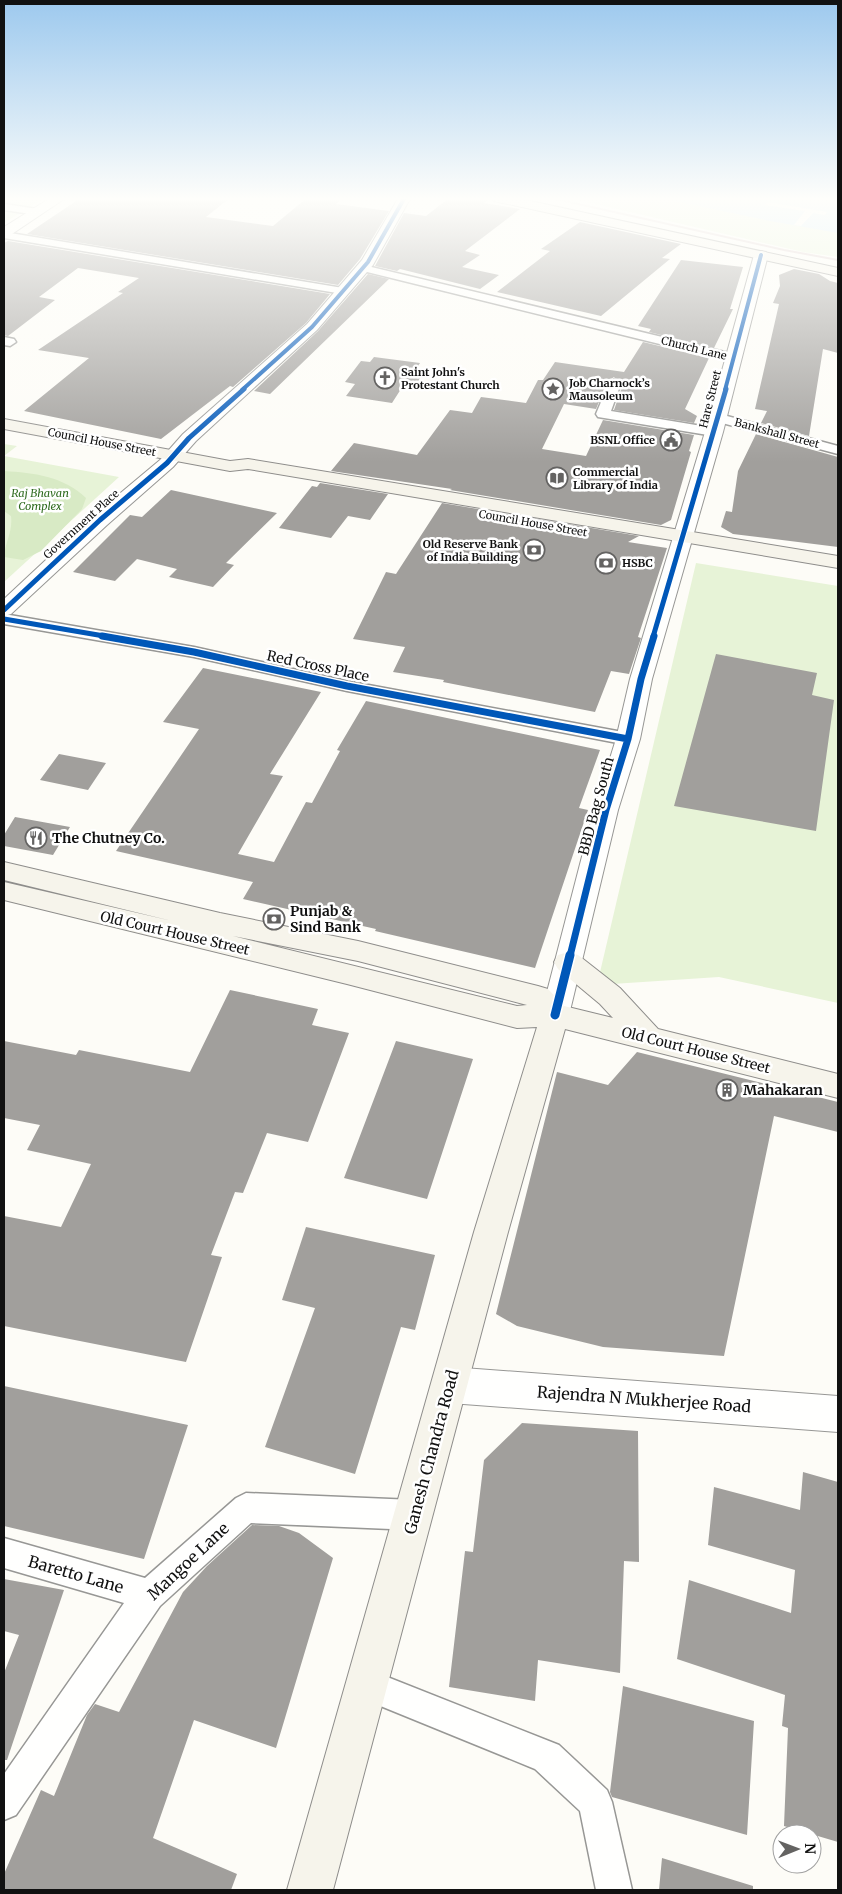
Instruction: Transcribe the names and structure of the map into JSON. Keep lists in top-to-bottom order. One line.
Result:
{"streets":{"main road":["Council House Street","Old Court House Street","Ganesh Chandra Road"],"street":["Church Lane","Hare Street","Bankshall Street","Government Place","Red Cross Place","BBD Bag South","Rajendra N Mukherjee Road","Mangoe Lane","Baretto Lane"]},"crossings":[["Church Lane","Hare Street"],["Hare Street","Bankshall Street"],["Hare Street","Council House Street"],["Hare Street","BBD Bag South"],["Council House Street","Government Place"],["Council House Street","BBD Bag South"],["Red Cross Place","BBD Bag South"],["BBD Bag South","Old Court House Street"],["BBD Bag South","Ganesh Chandra Road"],["Old Court House Street","Ganesh Chandra Road"],["Rajendra N Mukherjee Road","Ganesh Chandra Road"],["Ganesh Chandra Road","Mangoe Lane"],["Mangoe Lane","Baretto Lane"]],"parks":["Raj Bhavan Complex"],"places":{"church":["Saint John's Protestant Church"],"place":["Job Charnock’s Mausoleum"],"public building":["BSNL Office"],"library":["Commercial Library of India"],"bank":["Old Reserve Bank of India Building","HSBC","Punjab & Sind Bank"],"restaurant":["The Chutney Co."],"building":["Mahakaran"]},"north":"right"}
